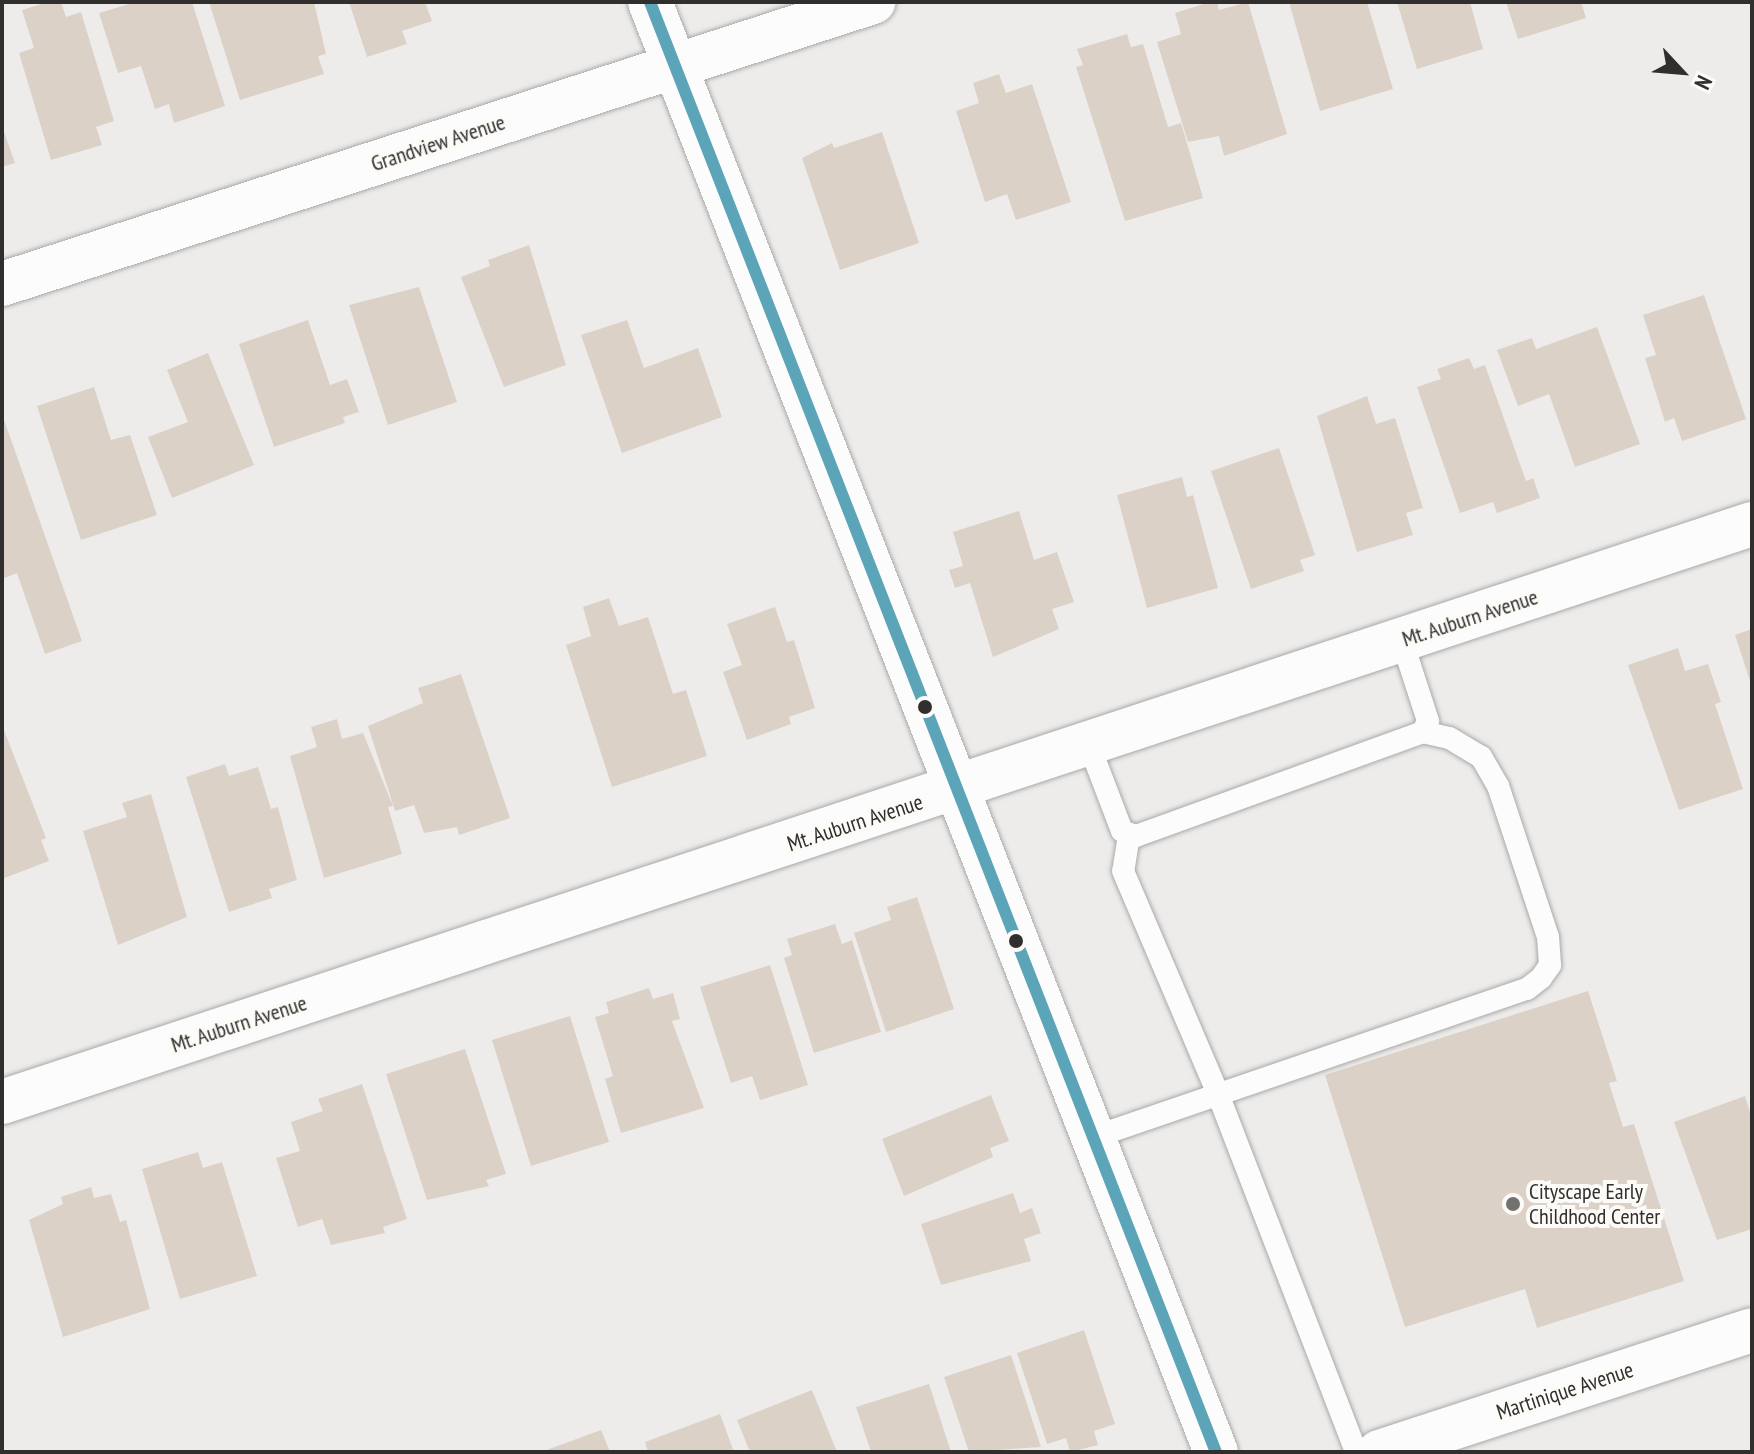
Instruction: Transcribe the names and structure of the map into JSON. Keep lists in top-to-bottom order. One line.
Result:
{"streets":{"street":["Grandview Avenue","Mt. Auburn Avenue","Martinique Avenue"]},"places":["Cityscape Early Childhood Center"],"north":"bottom right"}
